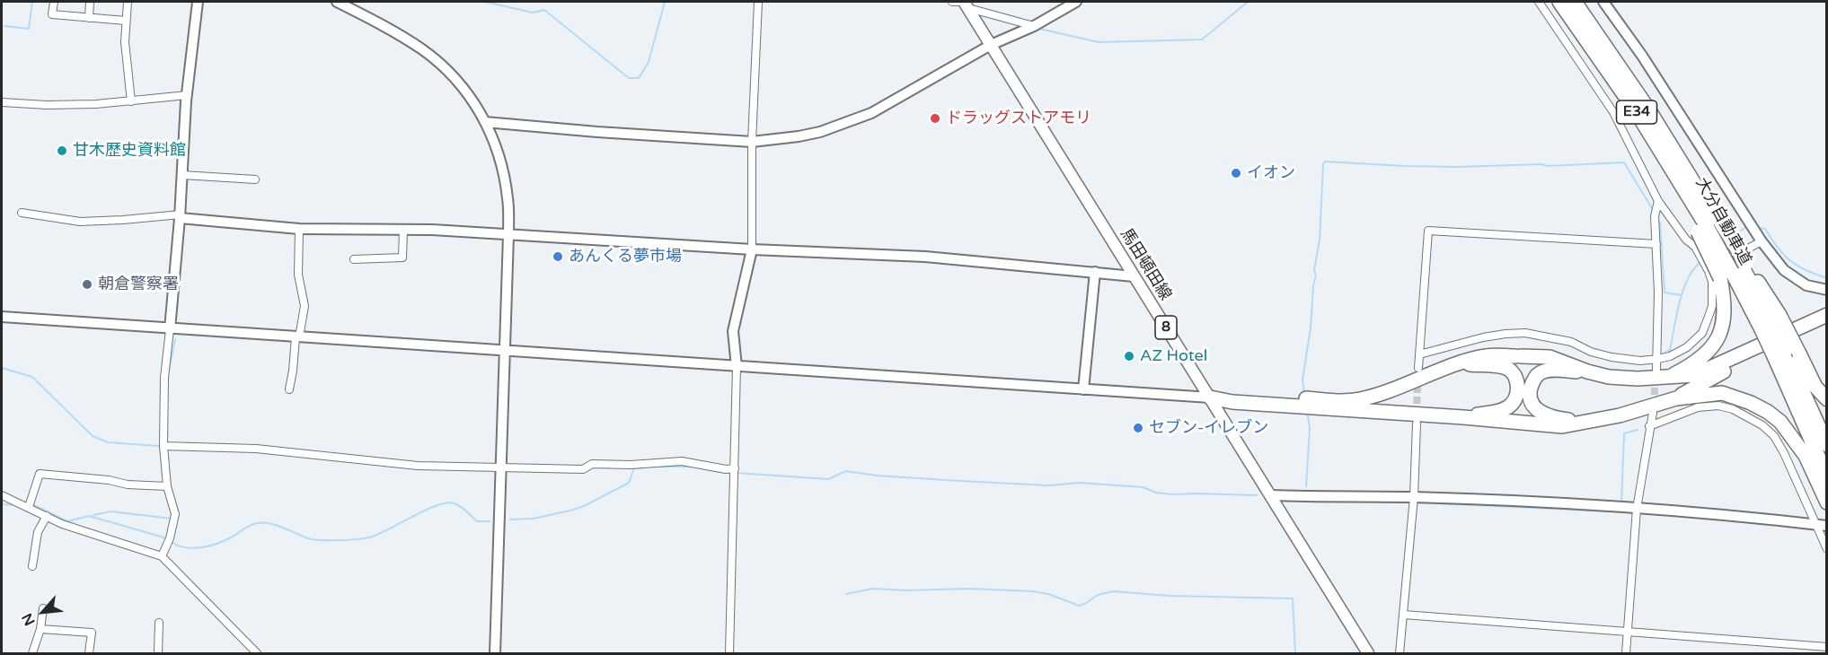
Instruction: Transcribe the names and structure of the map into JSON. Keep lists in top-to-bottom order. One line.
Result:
{"streets":{"highway":["E34","大分自動車道"],"main road":["馬田頓田線","8"]},"places":["ドラッグストアモリ","甘木歴史資料館","イオン","あんくる夢市場","朝倉警察署","AZ Hotel","セブン-イレブン"],"north":"bottom left"}
